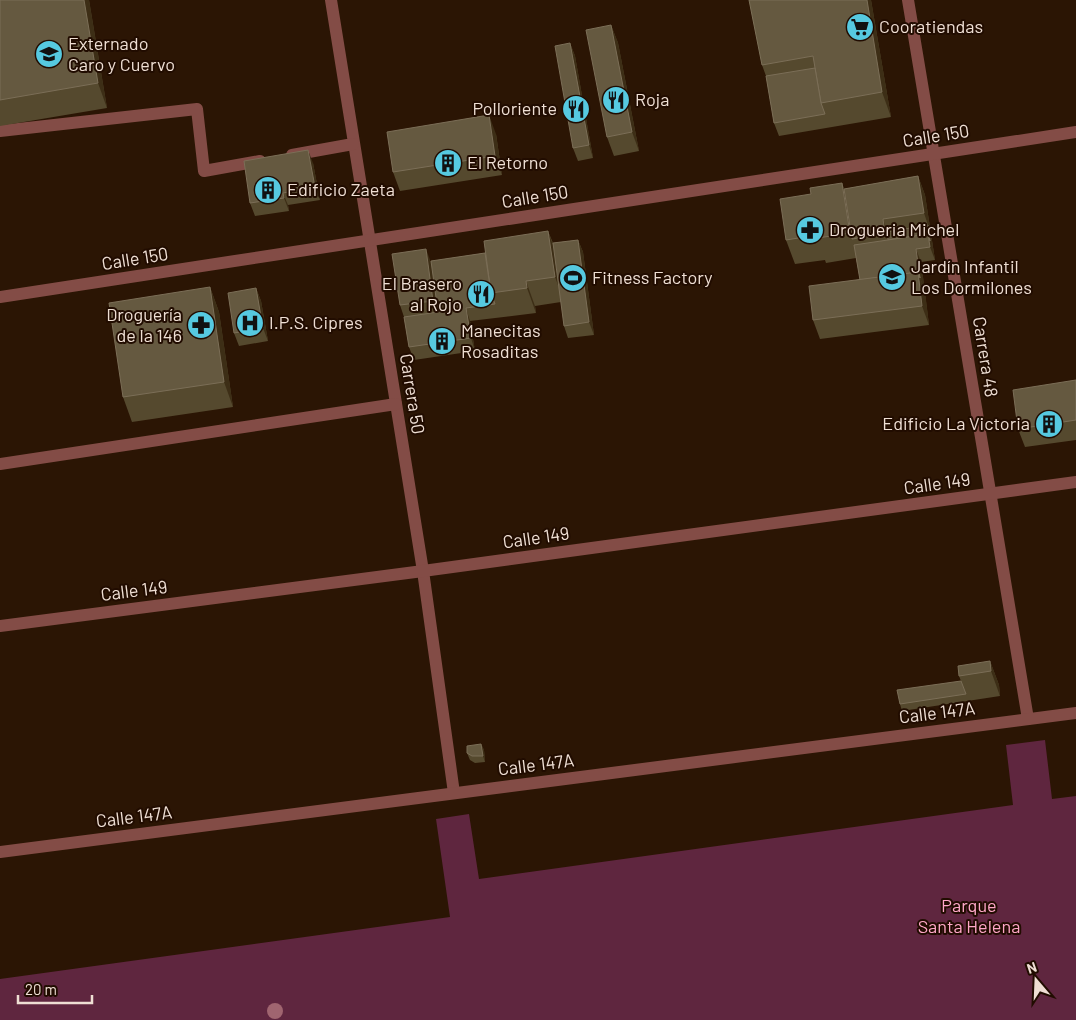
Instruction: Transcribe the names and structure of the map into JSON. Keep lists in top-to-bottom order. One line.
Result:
{"streets":{"street":["Calle 150","Carrera 48","Carrera 50","Calle 149","Calle 147A"]},"crossings":[["Calle 150","Carrera 48"],["Calle 150","Carrera 50"],["Carrera 48","Calle 149"],["Carrera 48","Calle 147A"],["Carrera 50","Calle 149"],["Carrera 50","Calle 147A"]],"parks":["Parque Santa Helena"],"places":{"supermarket":["Cooratiendas"],"school or university":["Externado Caro y Cuervo","Jardín Infantil Los Dormilones"],"restaurant":["Roja","Polloriente","El Brasero al Rojo"],"building":["El Retorno","Edificio Zaeta","Manecitas Rosaditas","Edificio La Victoria"],"pharmacy":["Drogueria Michel","Droguería de la 146"],"sports":["Fitness Factory"],"hospital":["I.P.S. Cipres"]},"scale_bar":"20 m","north":"top"}
